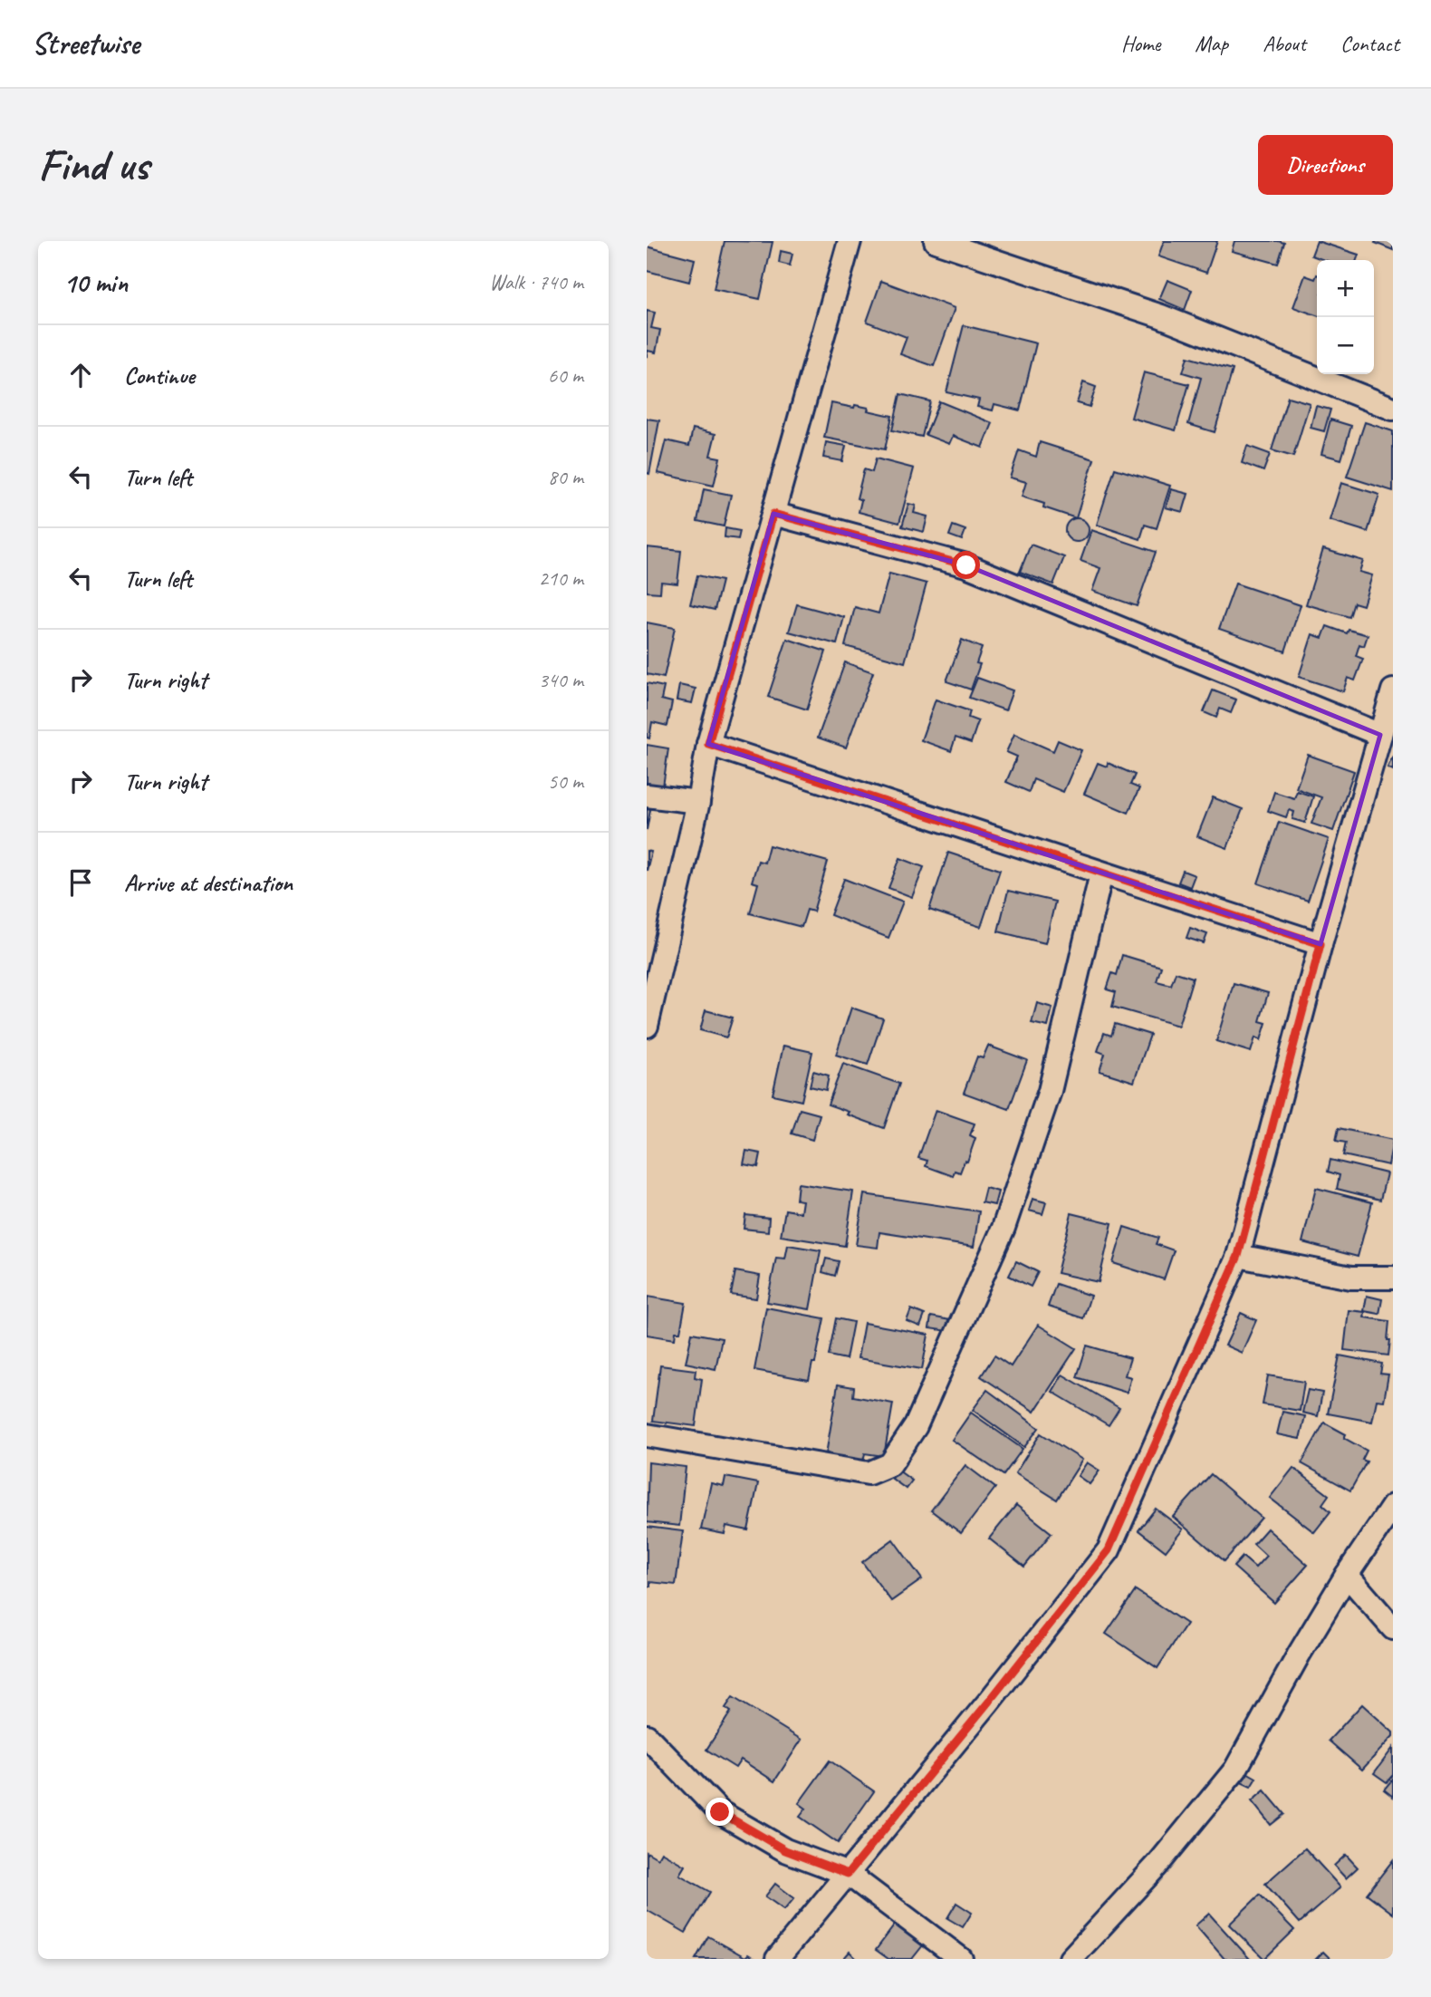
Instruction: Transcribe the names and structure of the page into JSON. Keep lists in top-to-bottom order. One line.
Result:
{"page":{"header":"Streetwise","nav":["Home","Map","About","Contact"],"buttons":"Directions","title":"Find us","heading":["10 min","Walk · 740 m"],"map_buttons":["+","−"],"list":[["Continue","60 m"],["Turn left","80 m"],["Turn left","210 m"],["Turn right","340 m"],["Turn right","50 m"],"Arrive at destination"]}}
